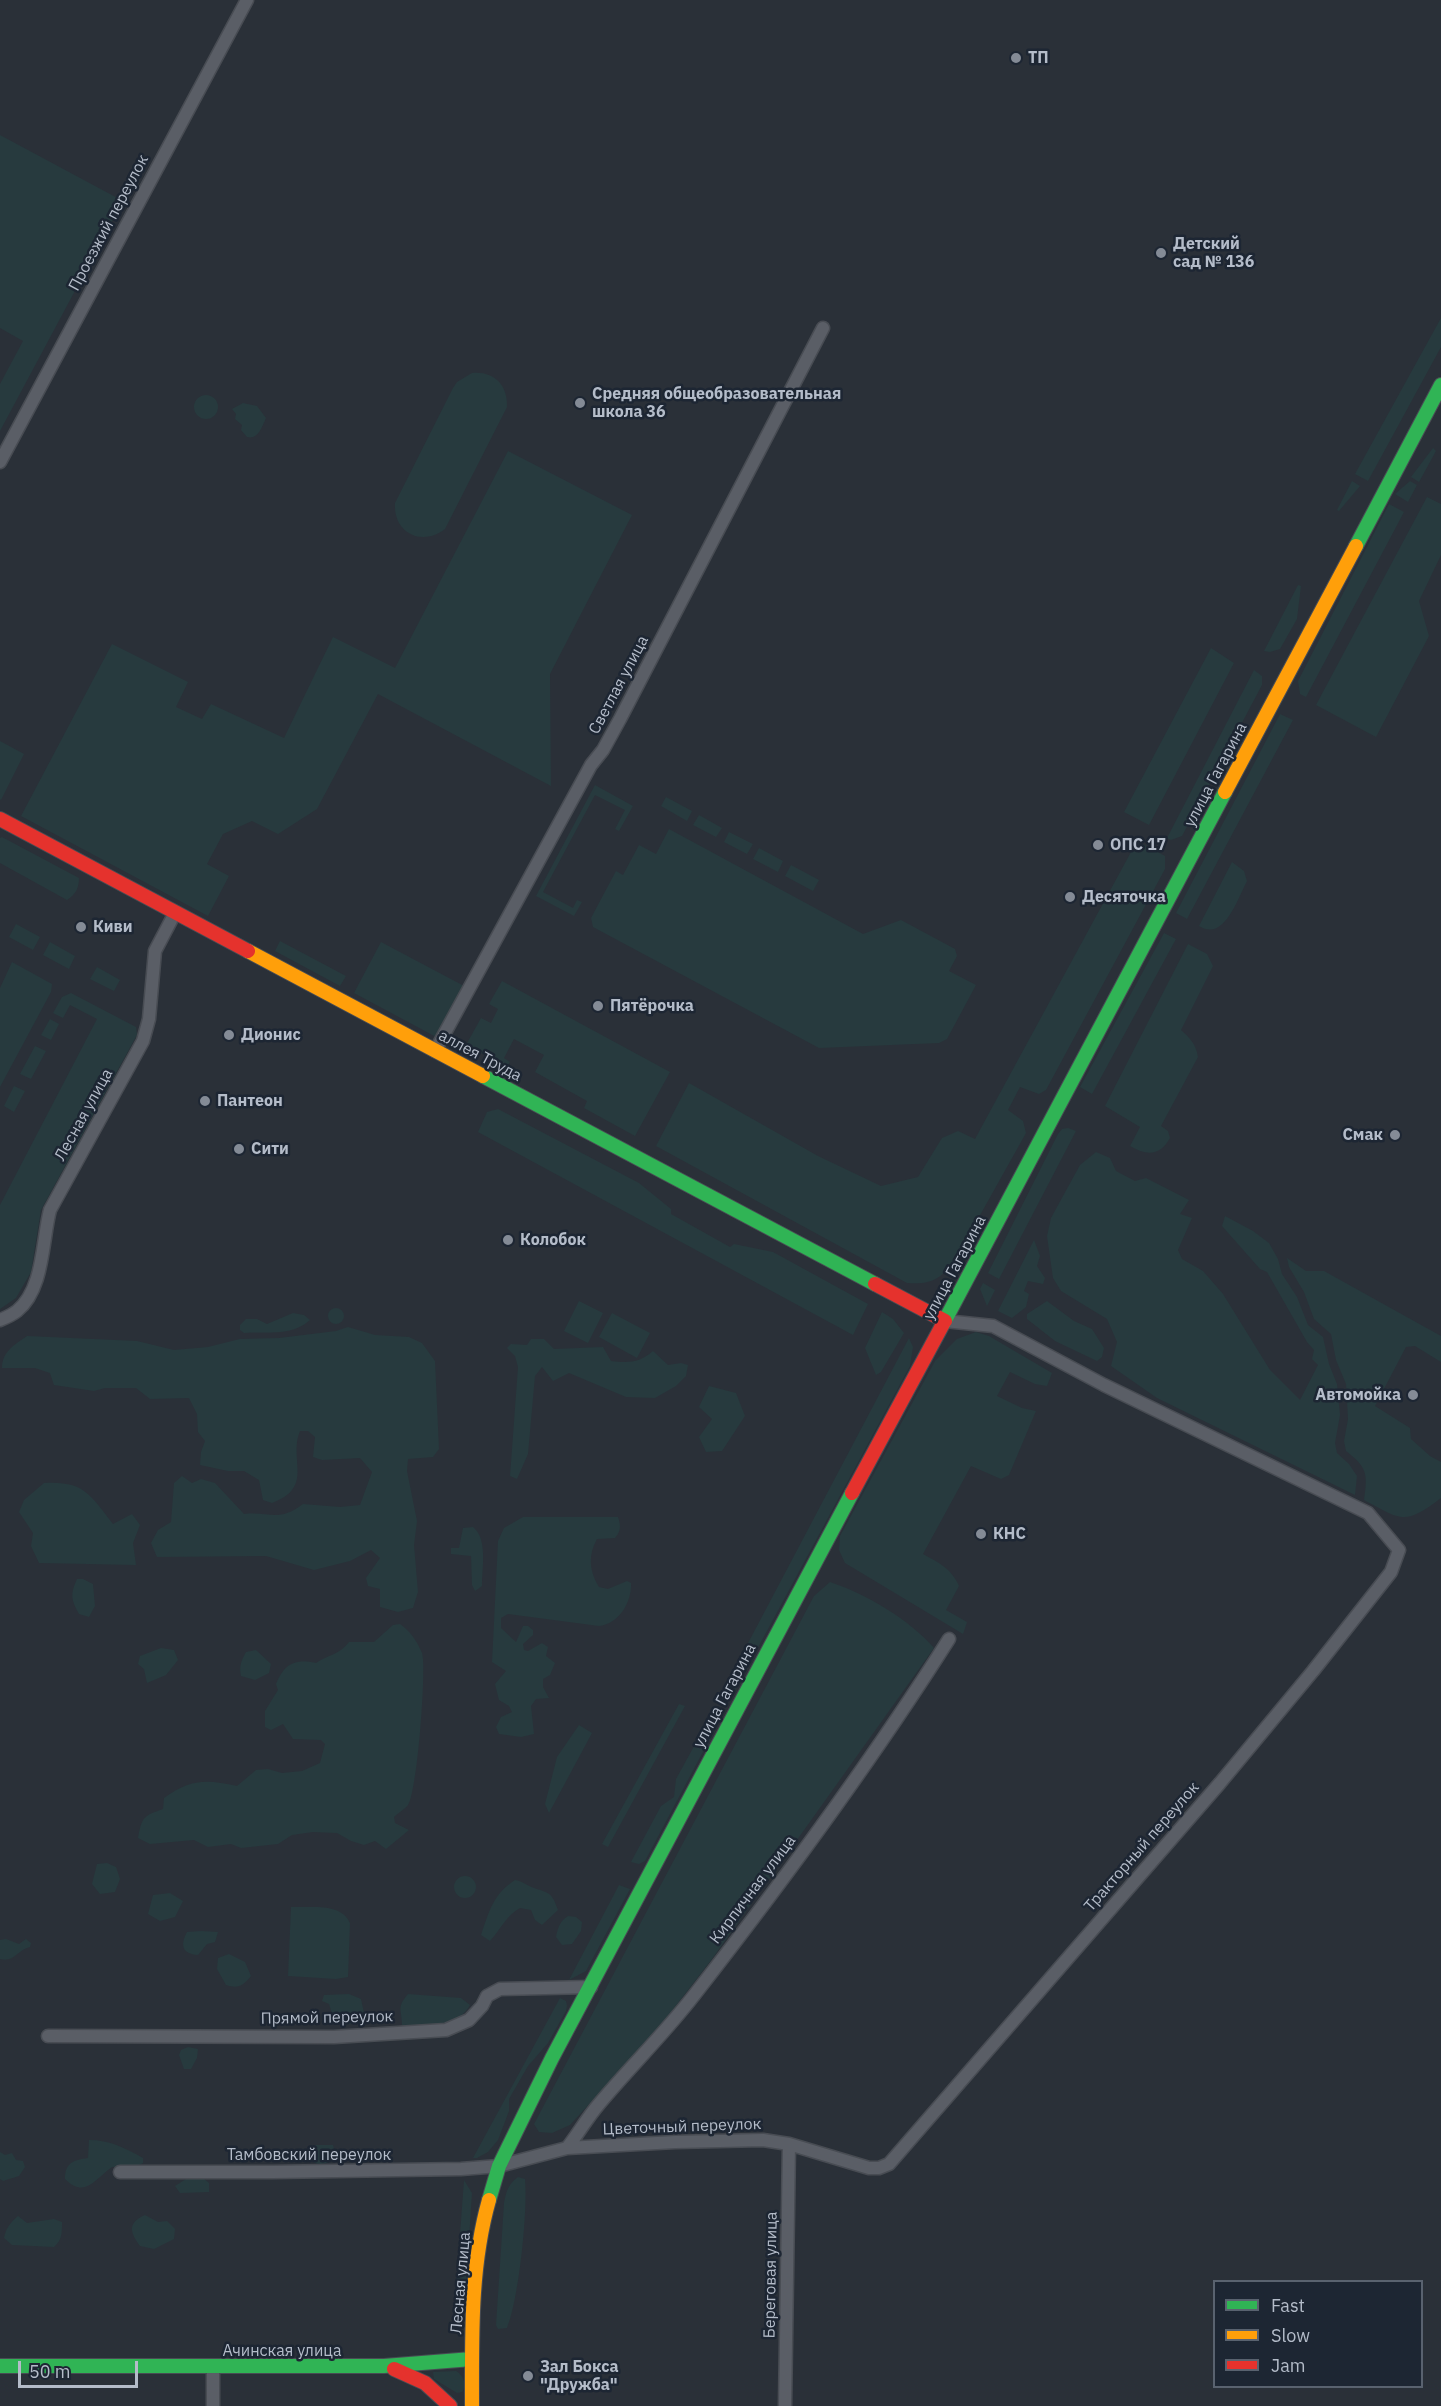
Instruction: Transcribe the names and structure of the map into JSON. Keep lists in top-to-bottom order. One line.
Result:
{"streets":{"street":["Проезжий переулок","Светлая улица","улица Гагарина","аллея Труда","Лесная улица","Тракторный переулок","Кирпичная улица","Прямой переулок","Цветочный переулок","Тамбовский переулок","Береговая улица","Ачинская улица"]},"crossings":[["Светлая улица","аллея Труда"],["улица Гагарина","аллея Труда"],["улица Гагарина","Лесная улица"],["улица Гагарина","Тракторный переулок"],["улица Гагарина","Прямой переулок"],["улица Гагарина","Цветочный переулок"],["улица Гагарина","Тамбовский переулок"],["аллея Труда","Лесная улица"],["аллея Труда","Тракторный переулок"],["Лесная улица","Цветочный переулок"],["Лесная улица","Тамбовский переулок"],["Лесная улица","Ачинская улица"],["Тракторный переулок","Цветочный переулок"],["Кирпичная улица","Цветочный переулок"],["Цветочный переулок","Тамбовский переулок"],["Цветочный переулок","Береговая улица"]],"places":["ТП","Детский сад № 136","Средняя общеобразовательная школа 36","ОПС 17","Десяточка","Киви","Пятёрочка","Дионис","Пантеон","Смак","Сити","Колобок","Автомойка","КНС","Зал Бокса \"Дружба\""],"legend":["Fast","Slow","Jam"],"scale_bar":"50 m"}
